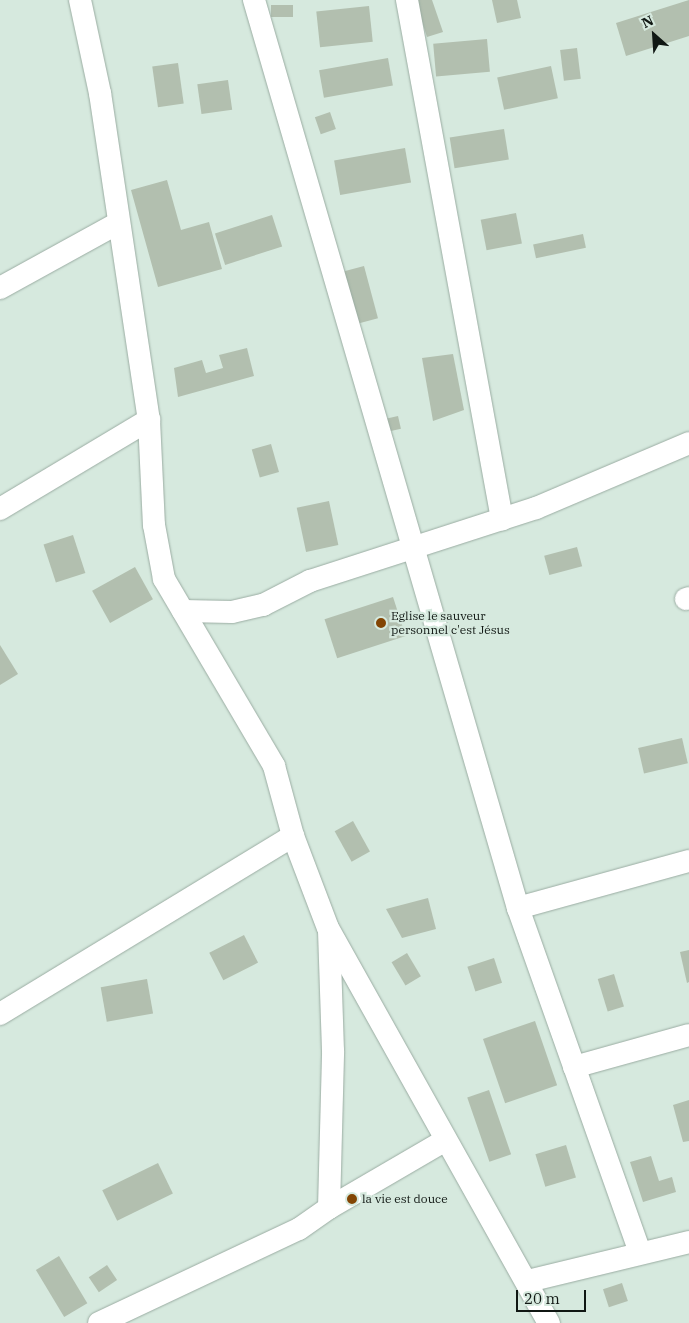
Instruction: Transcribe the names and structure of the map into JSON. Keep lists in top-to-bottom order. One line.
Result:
{"places":["Eglise le sauveur personnel c'est Jésus","la vie est douce"],"scale_bar":"20 m","north":"top left"}
